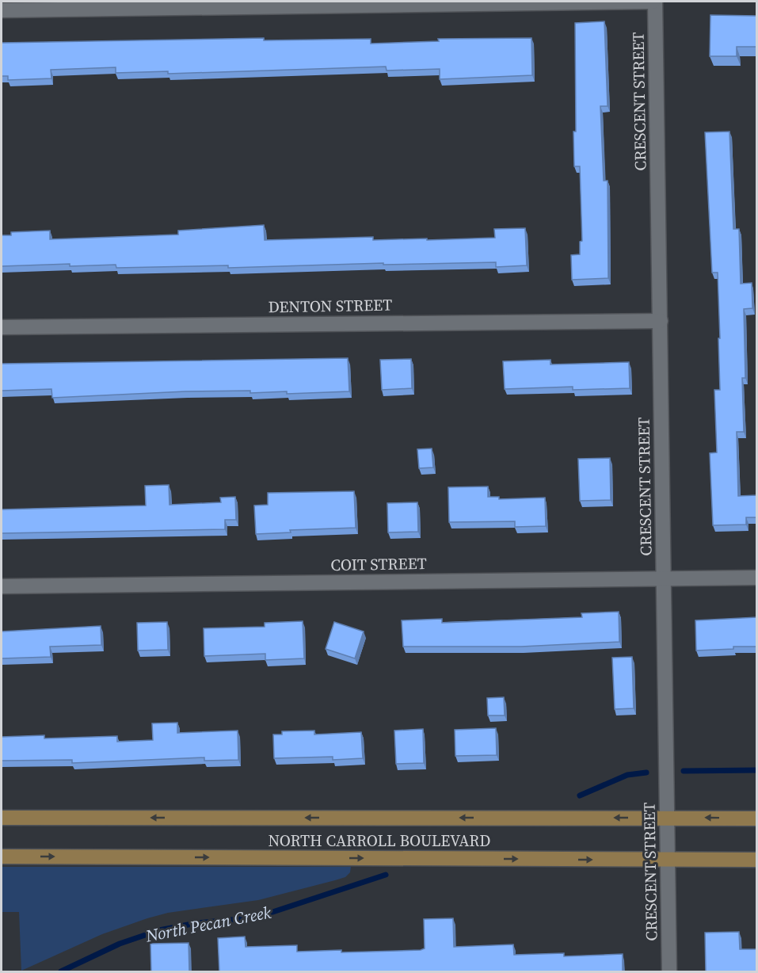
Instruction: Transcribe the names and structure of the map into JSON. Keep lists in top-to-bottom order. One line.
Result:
{"streets":{"main road":["NORTH CARROLL BOULEVARD"],"street":["CRESCENT STREET","DENTON STREET","COIT STREET"]},"crossings":[["CRESCENT STREET","DENTON STREET"],["CRESCENT STREET","COIT STREET"],["CRESCENT STREET","NORTH CARROLL BOULEVARD"]],"water":["North Pecan Creek"]}
